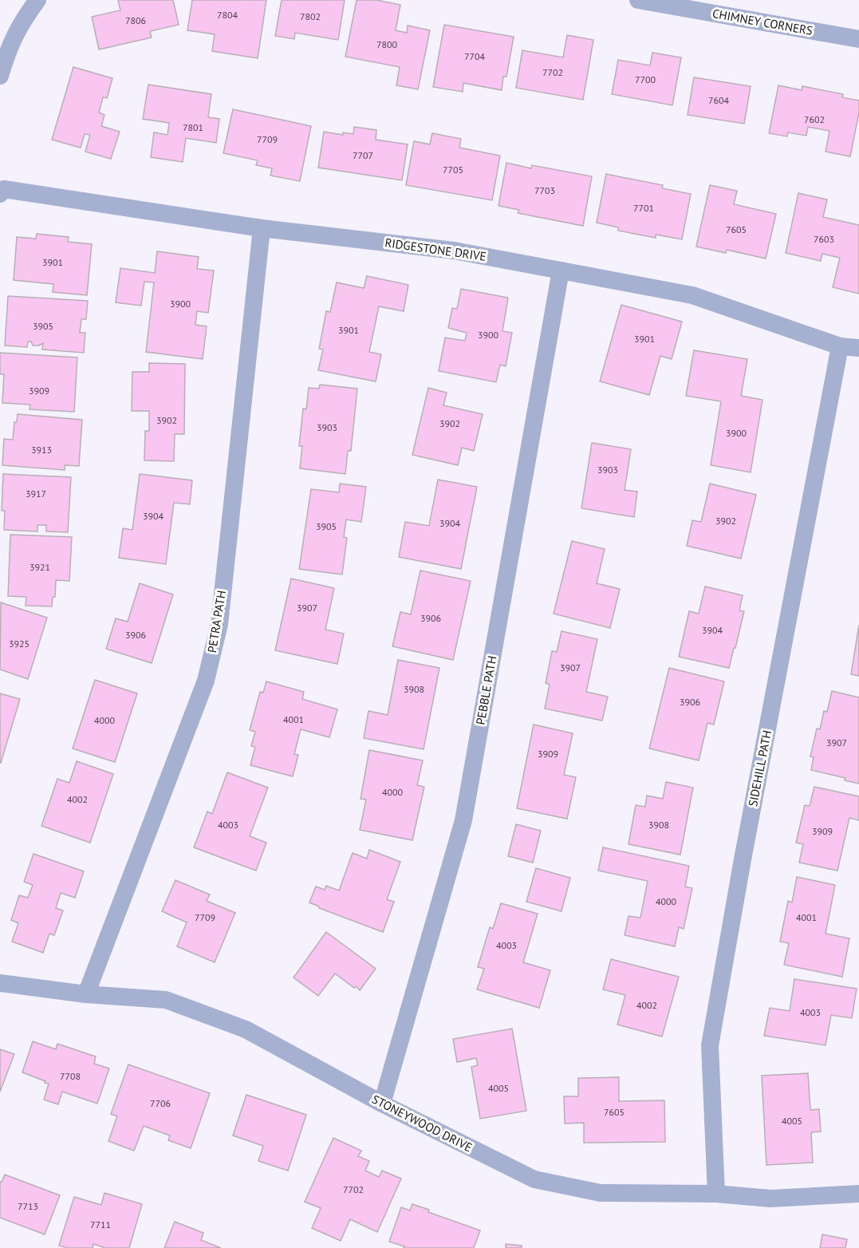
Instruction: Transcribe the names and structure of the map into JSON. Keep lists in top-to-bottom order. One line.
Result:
{"streets":{"street":["CHIMNEY CORNERS","RIDGESTONE DRIVE","PETRA PATH","PEBBLE PATH","SIDEHILL PATH","STONEYWOOD DRIVE"]},"crossings":[["RIDGESTONE DRIVE","PETRA PATH"],["RIDGESTONE DRIVE","PEBBLE PATH"],["RIDGESTONE DRIVE","SIDEHILL PATH"],["PETRA PATH","STONEYWOOD DRIVE"],["PEBBLE PATH","STONEYWOOD DRIVE"],["SIDEHILL PATH","STONEYWOOD DRIVE"]],"house_numbers":["7804","7802","7806","7800","7704","7702","7700","7604","7602","7801","7709","7707","7705","7703","7701","7605","7603","3901","3900","3905","3901","3900","3901","3909","3902","3902","3903","3900","3913","3903","3917","3904","3902","3904","3905","3921","3907","3906","3904","3906","3925","3907","3908","3906","4001","4000","3907","3909","4000","4002","4003","3908","3909","4000","7709","4001","4003","4002","4003","7708","4005","7706","7605","4005","7702","7713","7711"]}
